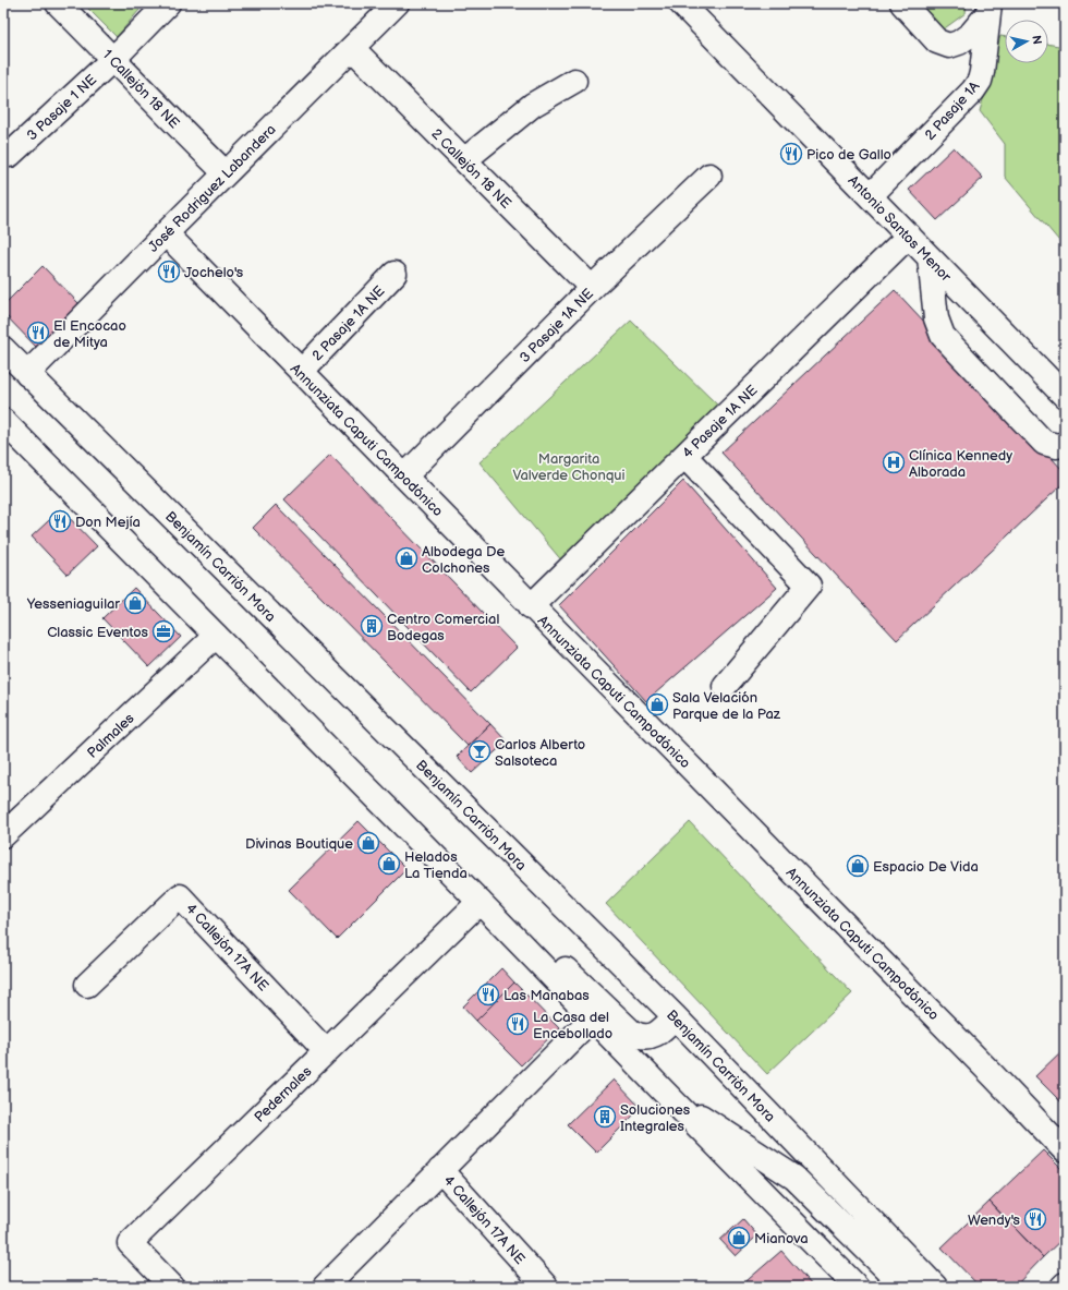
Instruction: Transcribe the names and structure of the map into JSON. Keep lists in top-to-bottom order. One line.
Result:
{"streets":{"street":["1 Callejón 18 NE","3 Pasaje 1 NE","2 Pasaje 1A","2 Callejón 18 NE","José Rodriguez Labandera","Antonio Santos Menor","2 Pasaje 1A NE","3 Pasaje 1A NE","4 Pasaje 1A NE","Annunziata Caputi Campodónico","Benjamín Carrión Mora","Palmales","4 Callejón 17A NE","Pedernales"]},"crossings":[["1 Callejón 18 NE","3 Pasaje 1 NE"],["1 Callejón 18 NE","José Rodriguez Labandera"],["2 Pasaje 1A","Antonio Santos Menor"],["2 Callejón 18 NE","José Rodriguez Labandera"],["2 Callejón 18 NE","3 Pasaje 1A NE"],["José Rodriguez Labandera","Annunziata Caputi Campodónico"],["José Rodriguez Labandera","Benjamín Carrión Mora"],["Antonio Santos Menor","4 Pasaje 1A NE"],["2 Pasaje 1A NE","Annunziata Caputi Campodónico"],["3 Pasaje 1A NE","Annunziata Caputi Campodónico"],["4 Pasaje 1A NE","Annunziata Caputi Campodónico"],["4 Callejón 17A NE","Pedernales"]],"parks":["Margarita Valverde Chonqui"],"places":{"restaurant":["Pico de Gallo","Jochelo's","El Encocao de Mitya","Don Mejía","Las Manabas","La Casa del Encebollado","Wendy's"],"hospital":["Clínica Kennedy Alborada"],"shop":["Albodega De Colchones","Yesseniaguilar","Sala Velación Parque de la Paz","Divinas Boutique","Helados La Tienda","Espacio De Vida","Mianova"],"building":["Centro Comercial Bodegas","Soluciones Integrales"],"office":["Classic Eventos"],"bar":["Carlos Alberto Salsoteca"]},"north":"right"}
